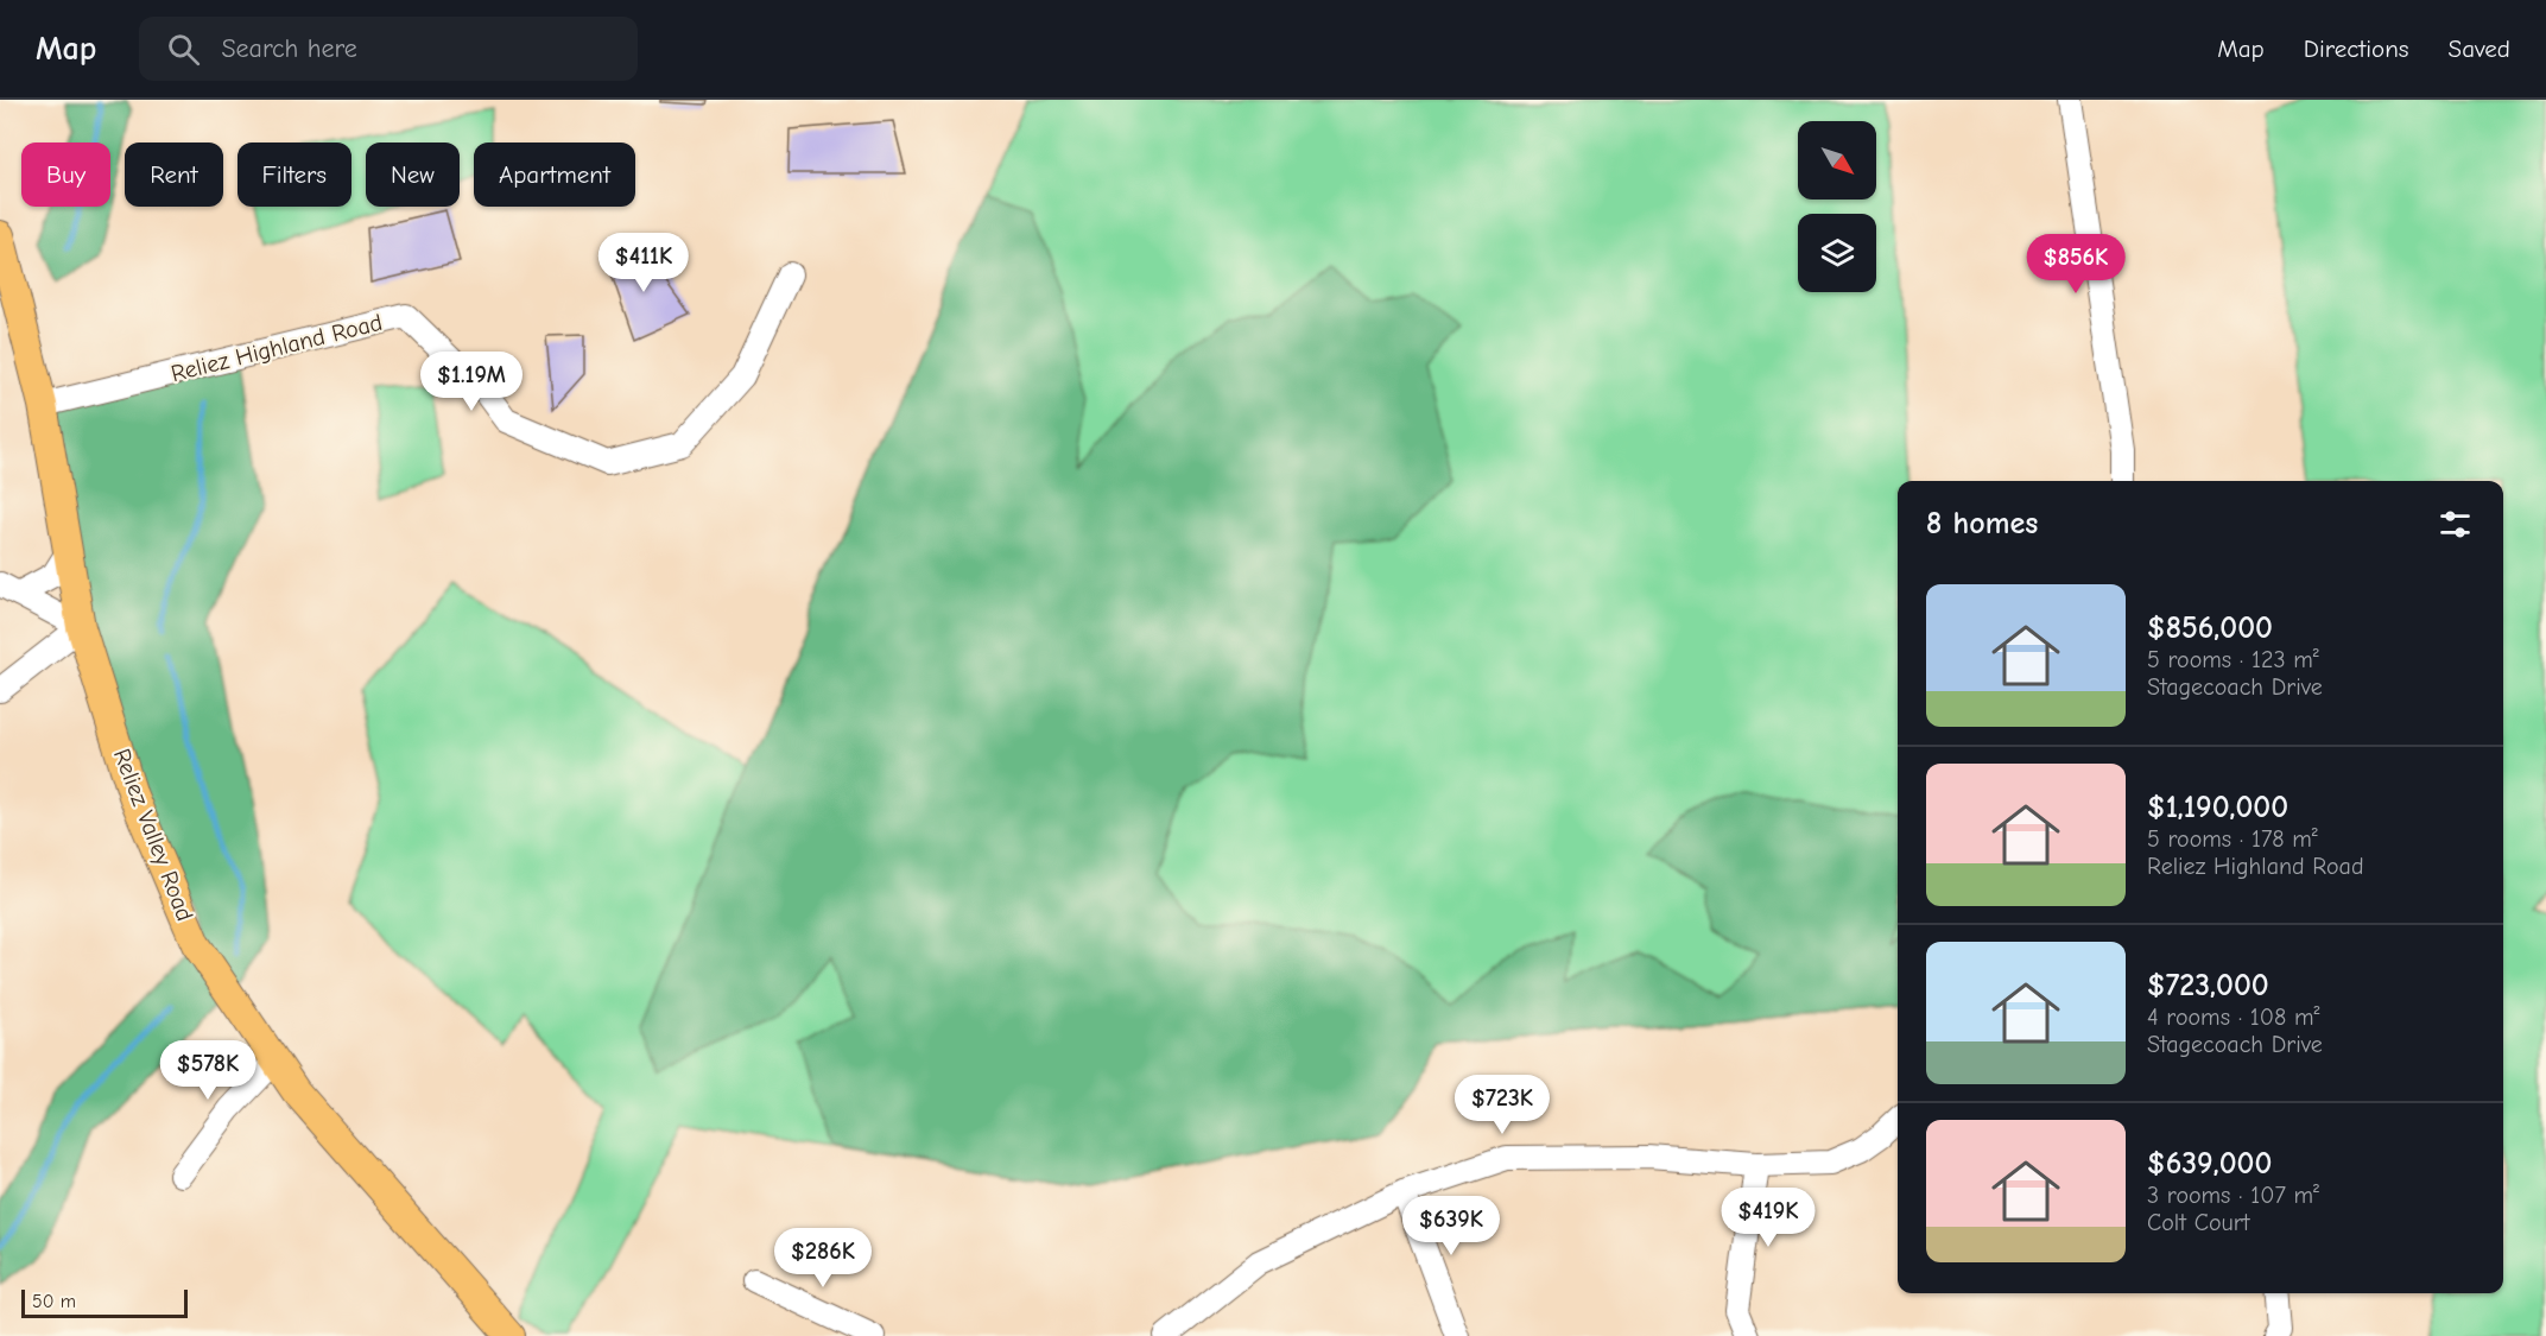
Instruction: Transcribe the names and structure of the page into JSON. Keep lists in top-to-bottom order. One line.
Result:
{"streets":{"main road":["Reliez Valley Road"],"street":["Reliez Highland Road"]},"crossings":[["Reliez Highland Road","Reliez Valley Road"]],"scale_bar":"50 m","north":"bottom right","page":{"header":"Map","search":"Search here","nav":["Map","Directions","Saved"],"chip":["Buy","Rent","Filters","New","Apartment"],"price":["$411K","$856K","$1.19M","$578K","$723K","$419K","$639K","$286K"],"heading":"8 homes","list":[{"name":"$856,000","note":"5 rooms · 123 m² · Stagecoach Drive"},{"name":"$1,190,000","note":"5 rooms · 178 m² · Reliez Highland Road"},{"name":"$723,000","note":"4 rooms · 108 m² · Stagecoach Drive"},{"name":"$639,000","note":"3 rooms · 107 m² · Colt Court"}],"scale":"50 m"}}
